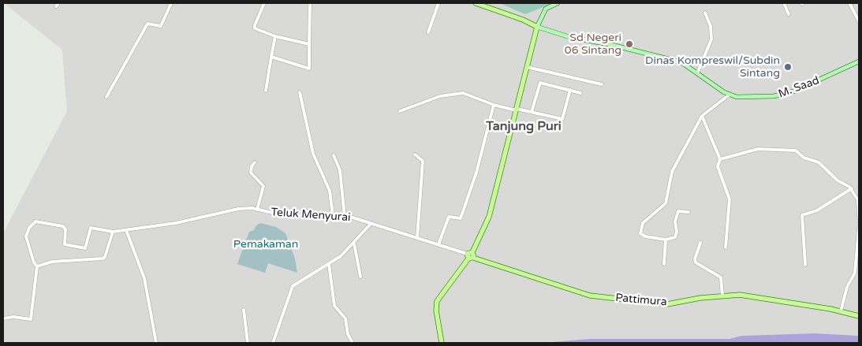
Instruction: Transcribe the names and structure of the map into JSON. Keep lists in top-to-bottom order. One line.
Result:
{"streets":{"main road":["Pattimura"],"street":["M. Saad","Teluk Menyurai"]},"crossings":[["Teluk Menyurai","Pattimura"]],"districts":["Tanjung Puri"],"parks":["Pemakaman"],"places":["Sd Negeri 06 Sintang","Dinas Kompreswil/Subdin Sintang"]}
